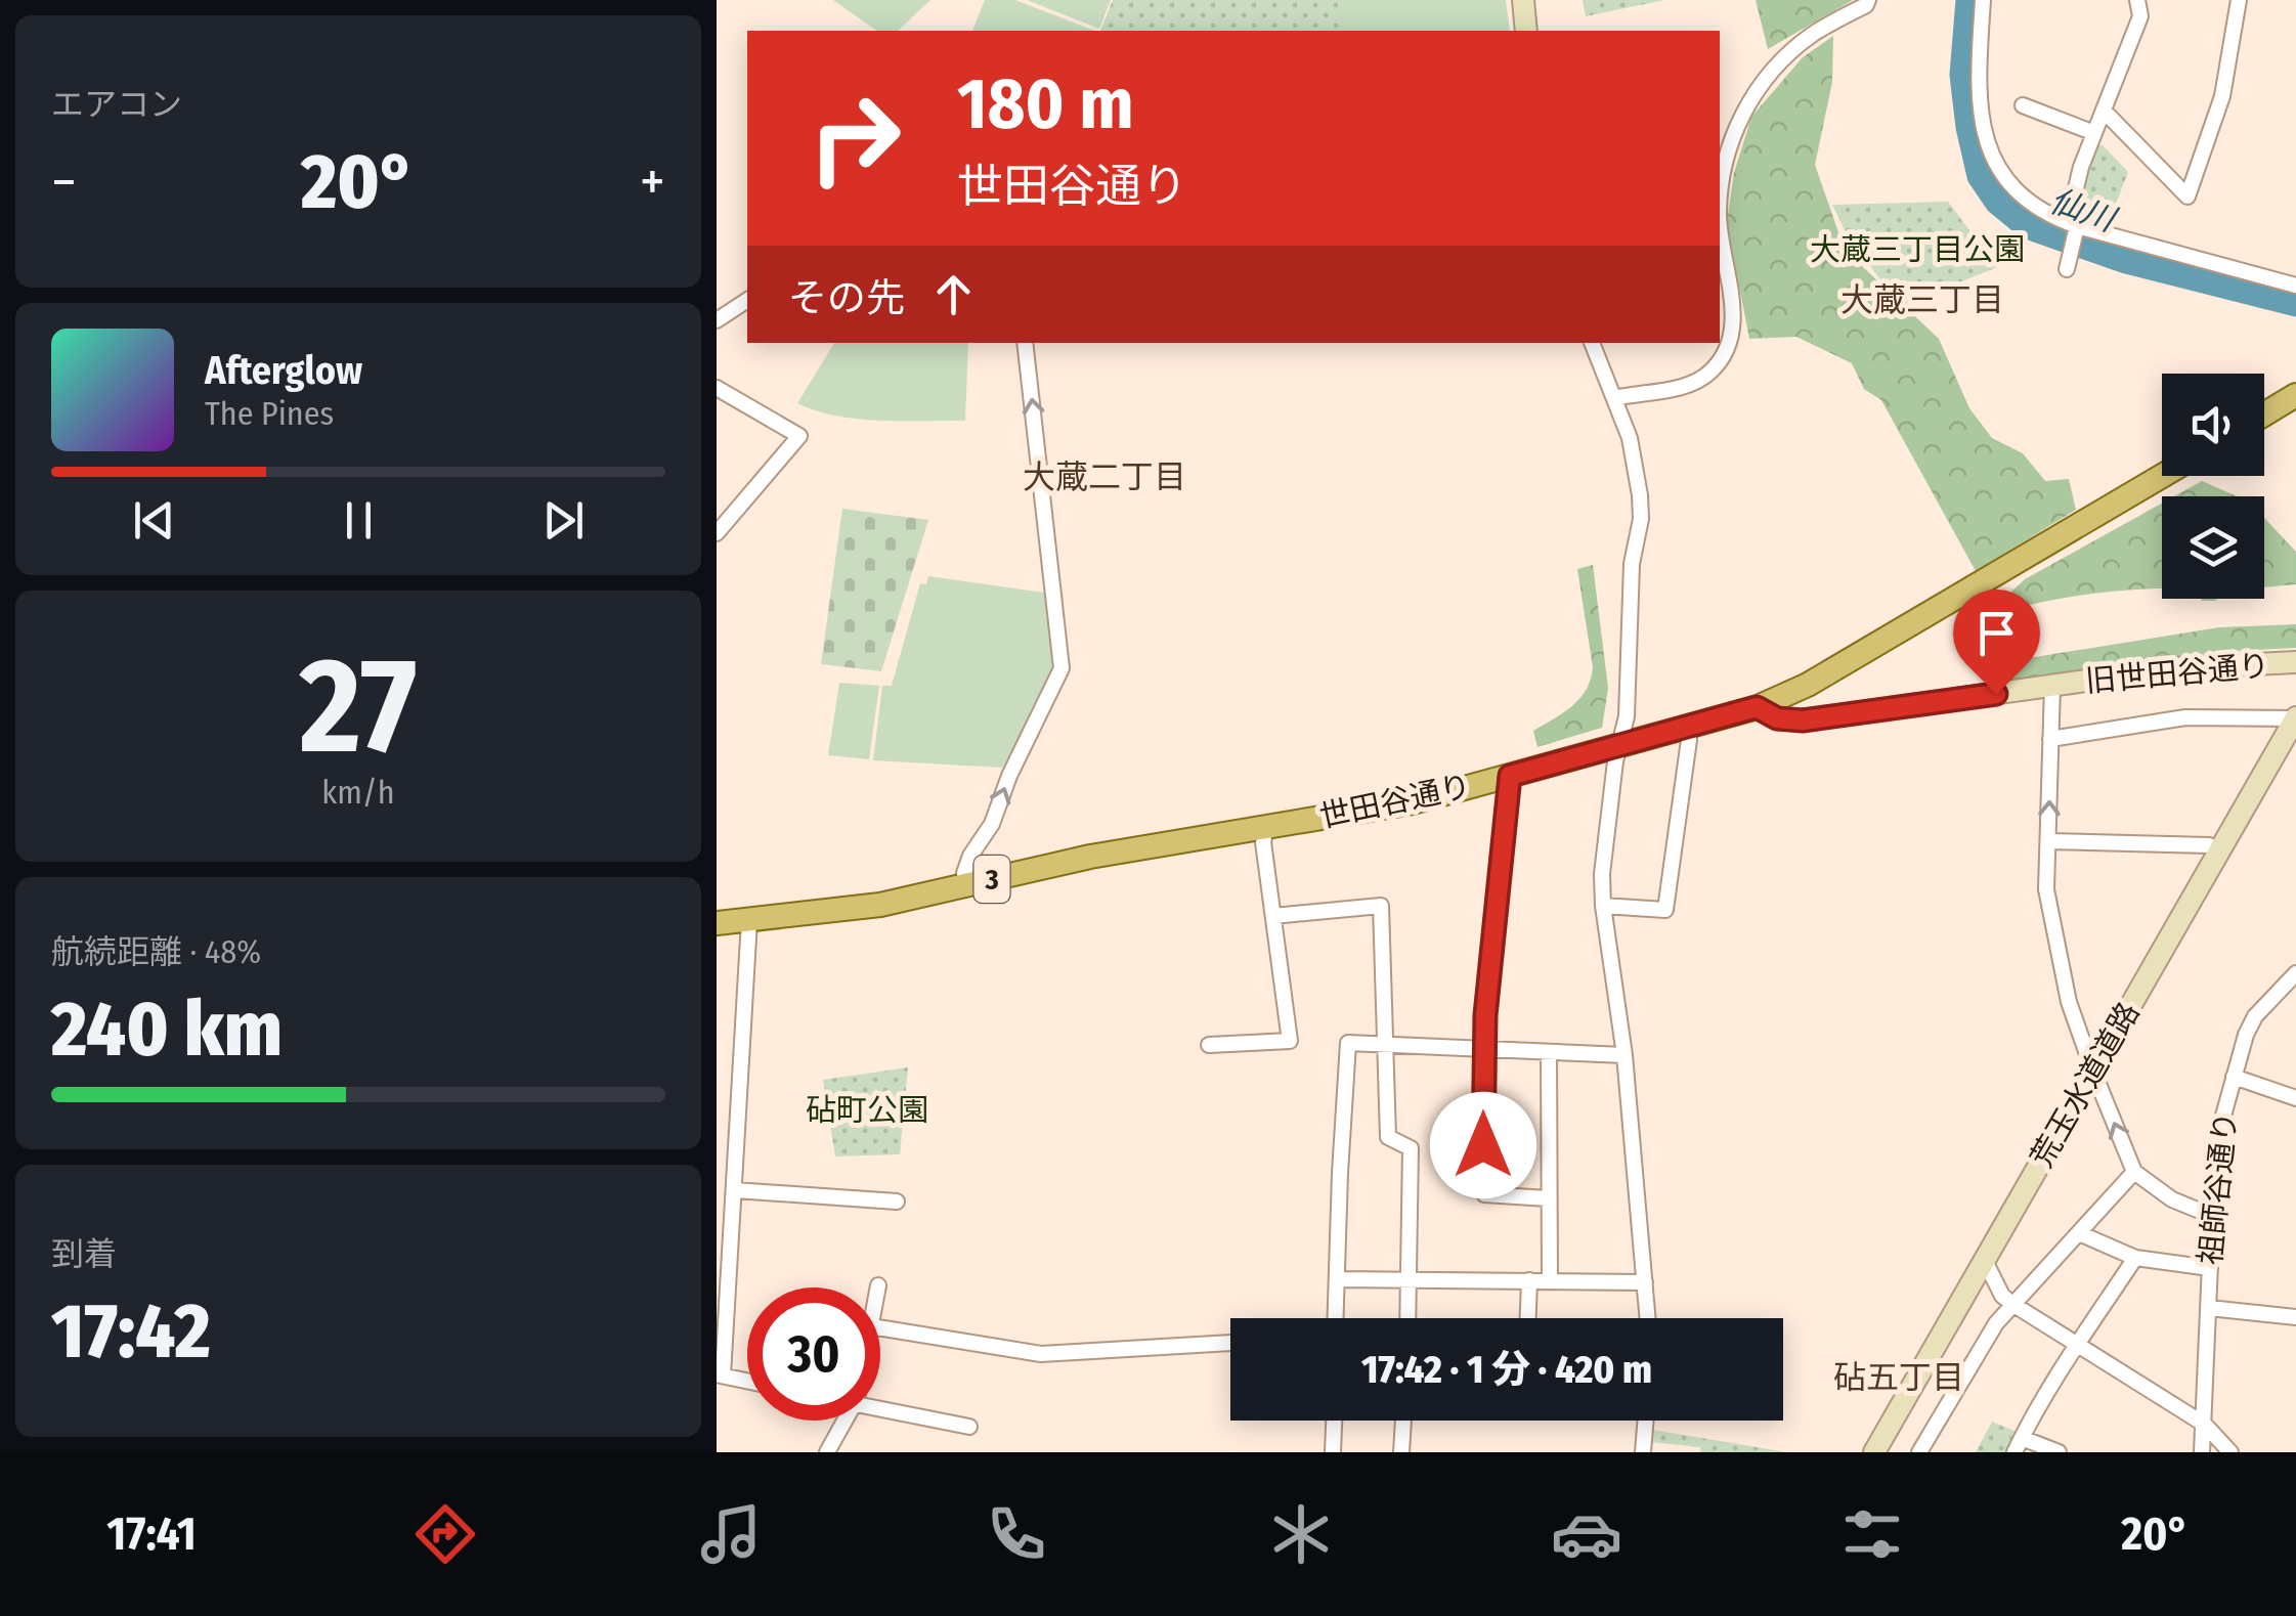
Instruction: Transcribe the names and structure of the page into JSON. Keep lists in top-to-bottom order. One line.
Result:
{"streets":{"main road":["旧世田谷通り","世田谷通り","3","荒玉水道道路"],"street":["祖師谷通り"]},"crossings":[["旧世田谷通り","世田谷通り"]],"districts":["大蔵三丁目","大蔵二丁目","砧五丁目"],"water":["仙川"],"parks":["大蔵三丁目公園","砧町公園"],"page":{"tile":["エアコン",["27","km/h"],["航続距離 · 48%","240 km"],["到着","17:42"]],"turn":["180 m","世田谷通り"],"heat":["−","20°","+"],"then":"その先","song":["Afterglow","The Pines"],"limit":"30","trip":"17:42 · 1 分 · 420 m","tabs":["17:41","20°"]}}
